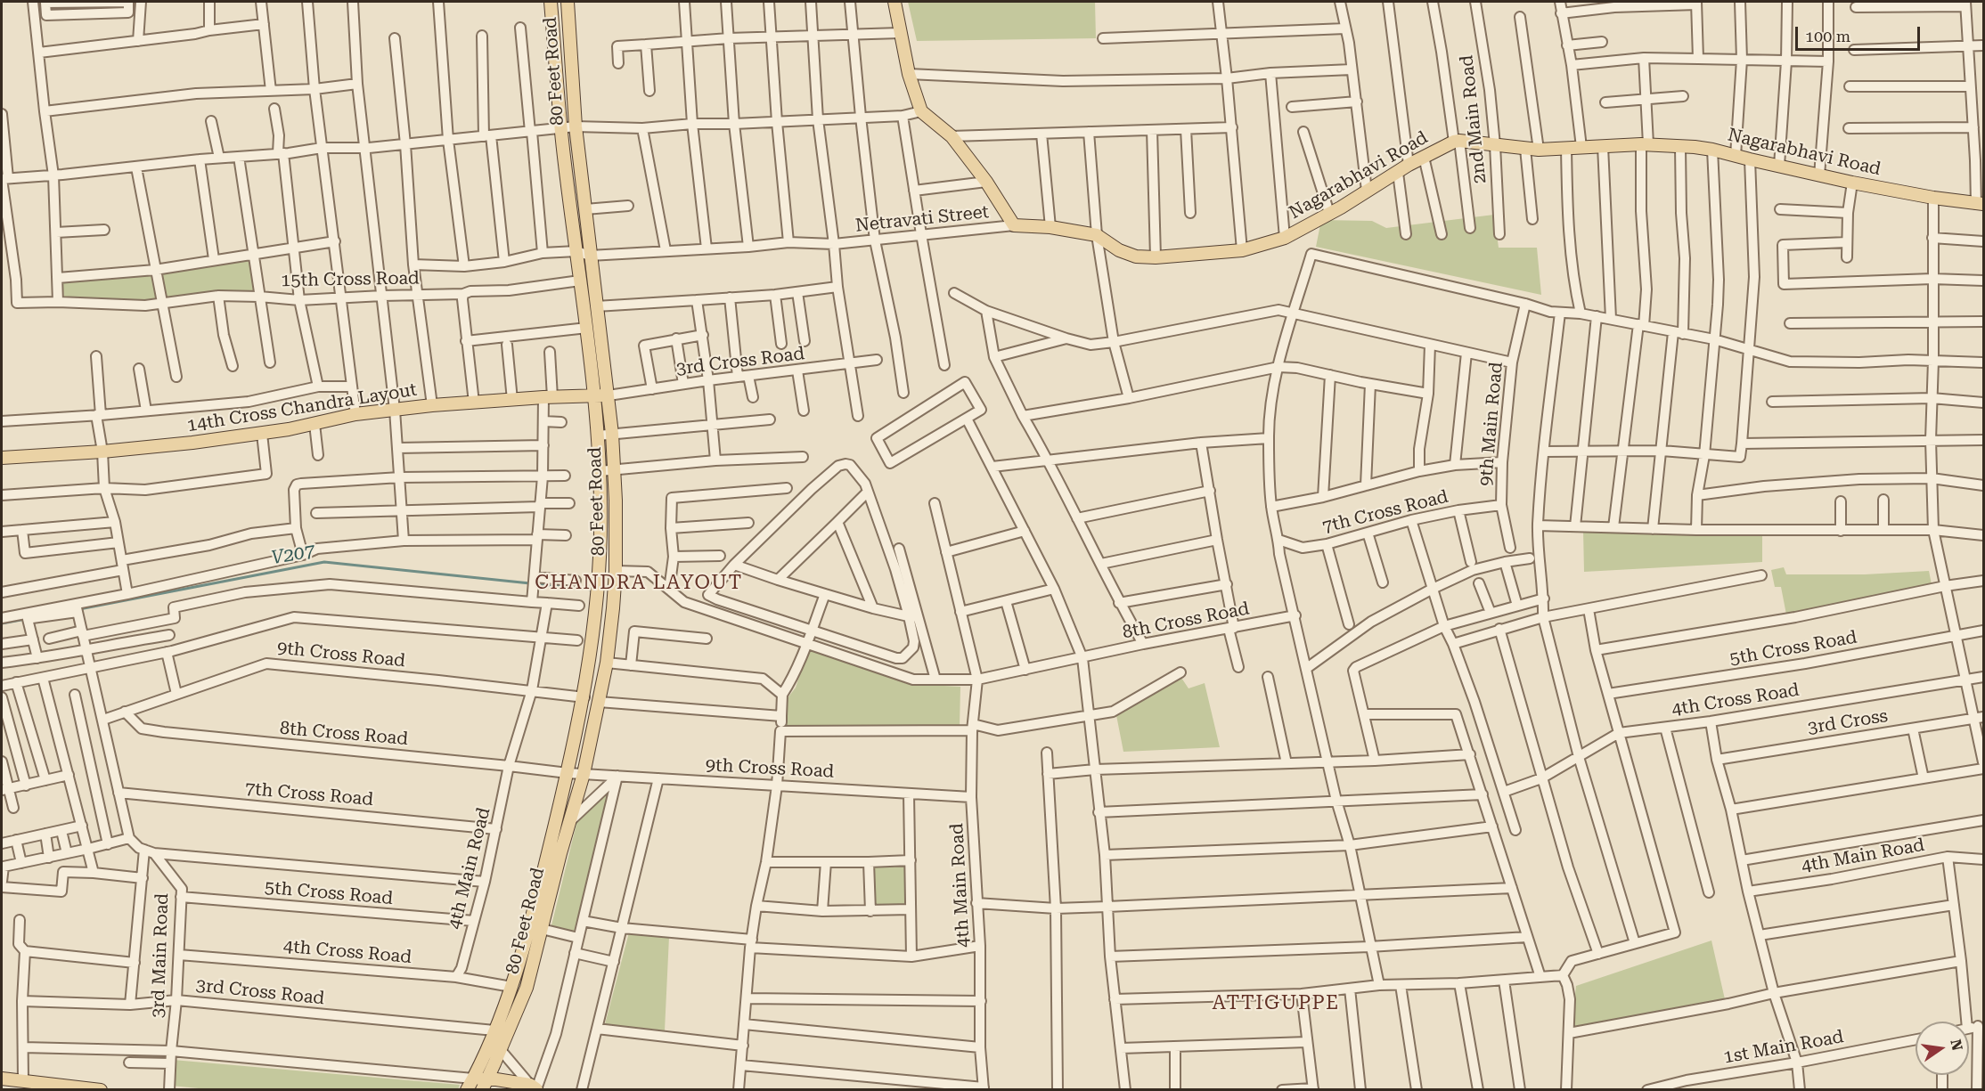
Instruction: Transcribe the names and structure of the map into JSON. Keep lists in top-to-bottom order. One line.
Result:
{"streets":{"main road":["80 Feet Road","Nagarabhavi Road","14th Cross Chandra Layout"],"street":["2nd Main Road","Netravati Street","15th Cross Road","3rd Cross Road","9th Main Road","7th Cross Road","8th Cross Road","5th Cross Road","9th Cross Road","4th Cross Road","3rd Cross","4th Main Road","3rd Main Road","1st Main Road"]},"crossings":[["80 Feet Road","Netravati Street"],["80 Feet Road","15th Cross Road"],["80 Feet Road","3rd Cross Road"],["80 Feet Road","14th Cross Chandra Layout"],["80 Feet Road","8th Cross Road"],["80 Feet Road","9th Cross Road"],["80 Feet Road","4th Cross Road"],["2nd Main Road","Nagarabhavi Road"],["Nagarabhavi Road","Netravati Street"],["3rd Cross Road","14th Cross Chandra Layout"],["3rd Cross Road","3rd Main Road"],["9th Main Road","7th Cross Road"],["7th Cross Road","4th Main Road"],["8th Cross Road","9th Cross Road"],["8th Cross Road","4th Main Road"],["5th Cross Road","4th Main Road"],["5th Cross Road","3rd Main Road"],["9th Cross Road","4th Main Road"],["4th Cross Road","4th Main Road"],["4th Cross Road","3rd Main Road"]],"districts":["CHANDRA LAYOUT","ATTIGUPPE"],"water":["V207"],"scale_bar":"100 m","north":"right"}
